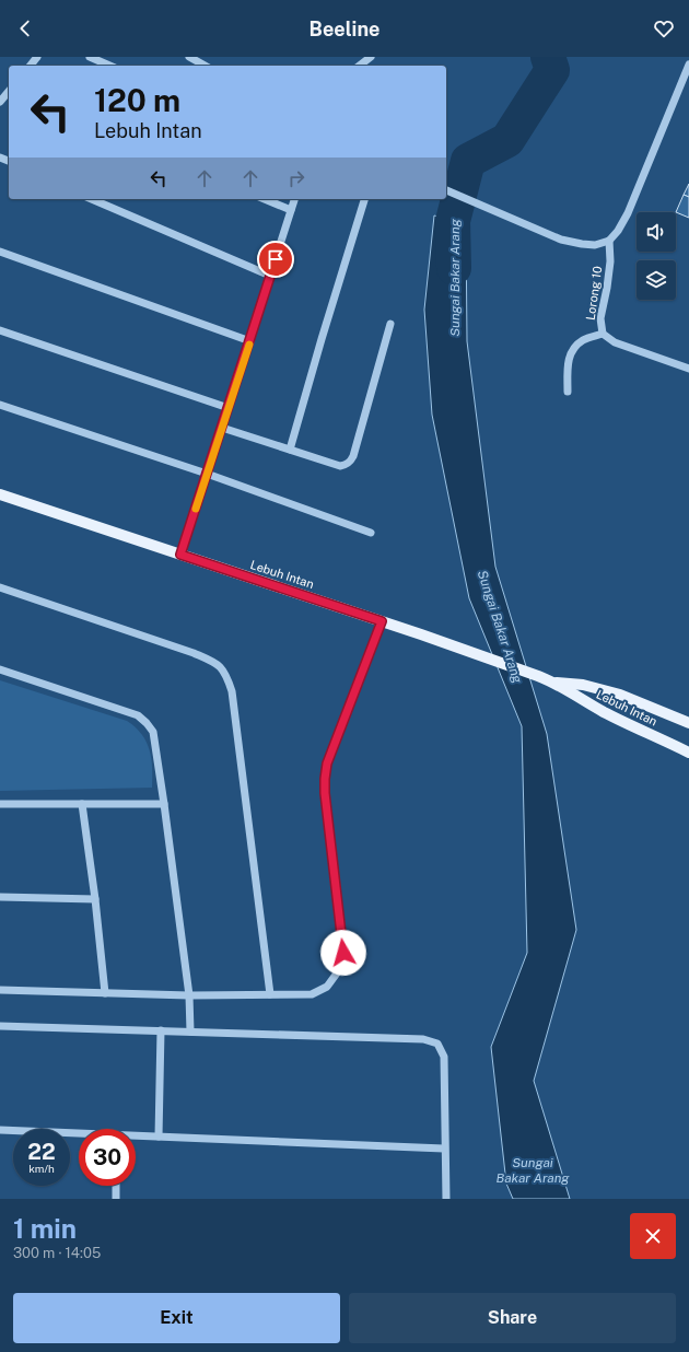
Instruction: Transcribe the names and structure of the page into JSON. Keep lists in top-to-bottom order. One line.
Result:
{"streets":{"main road":["Lebuh Intan"],"street":["Lorong 10"]},"water":["Sungai Bakar Arang"],"page":{"header":"Beeline","turn":["120 m","Lebuh Intan"],"speed":"22 km/h","limit":"30","heading":["1 min","300 m · 14:05"],"buttons":["Exit","Share"]}}
